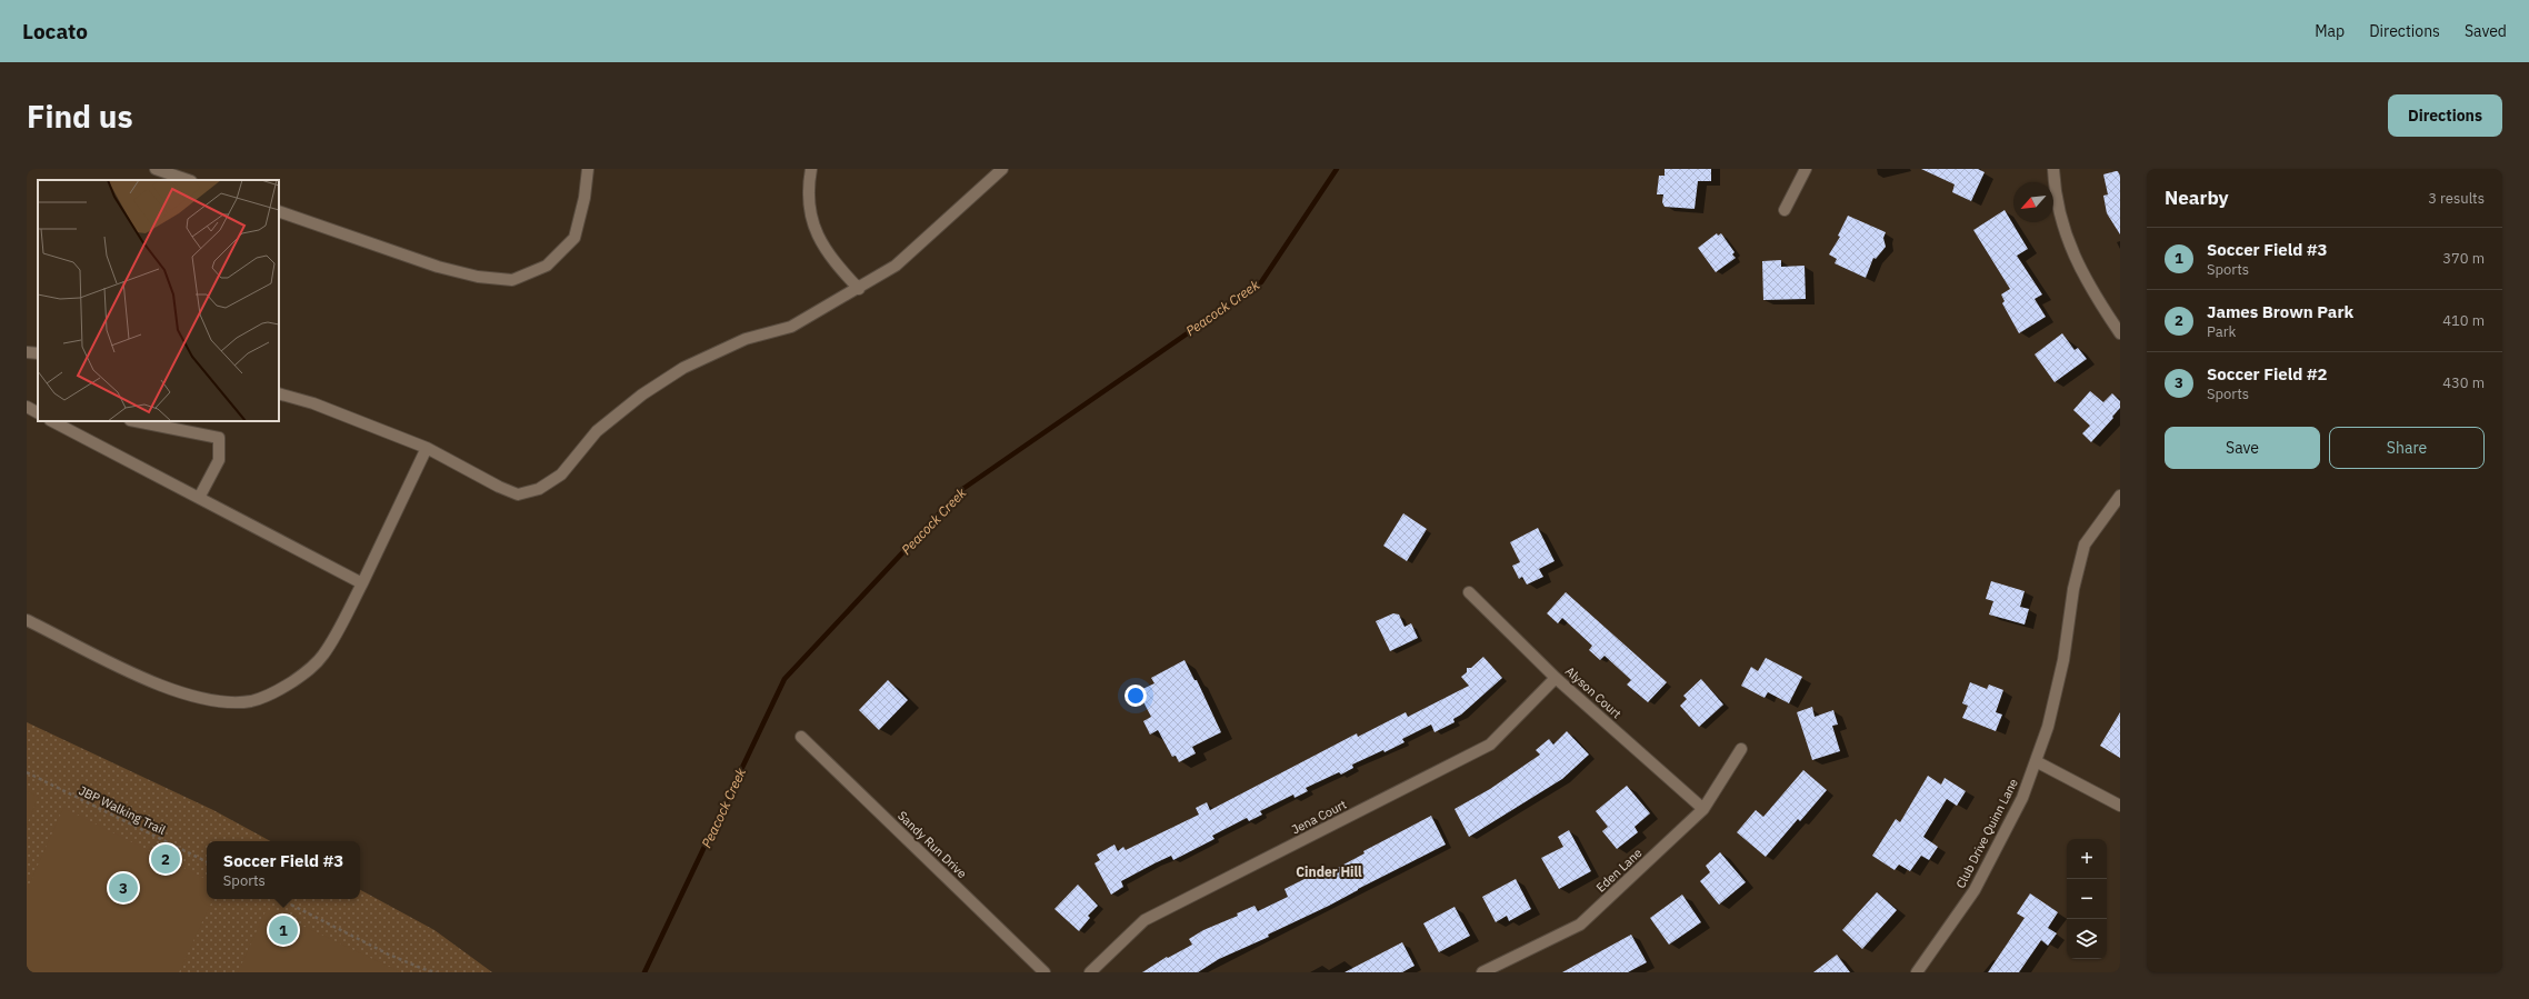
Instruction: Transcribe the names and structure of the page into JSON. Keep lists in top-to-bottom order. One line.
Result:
{"streets":{"street":["Alyson Court","Jena Court","Club Drive Quinn Lane","Sandy Run Drive","Eden Lane"],"path":["JBP Walking Trail"]},"crossings":[["Alyson Court","Jena Court"],["Alyson Court","Eden Lane"]],"districts":["Cinder Hill"],"water":["Peacock Creek"],"north":"bottom left","page":{"header":"Locato","nav":["Map","Directions","Saved"],"buttons":["Directions",["Save","Share"]],"title":"Find us","heading":["Nearby","3 results"],"list":[{"mark":"1","name":"Soccer Field #3","note":"Sports","value":"370 m"},{"mark":"2","name":"James Brown Park","note":"Park","value":"410 m"},{"mark":"3","name":"Soccer Field #2","note":"Sports","value":"430 m"}],"map_buttons":["+","−"],"popup":["Soccer Field #3","Sports"],"pins":["2","3","1"]}}
